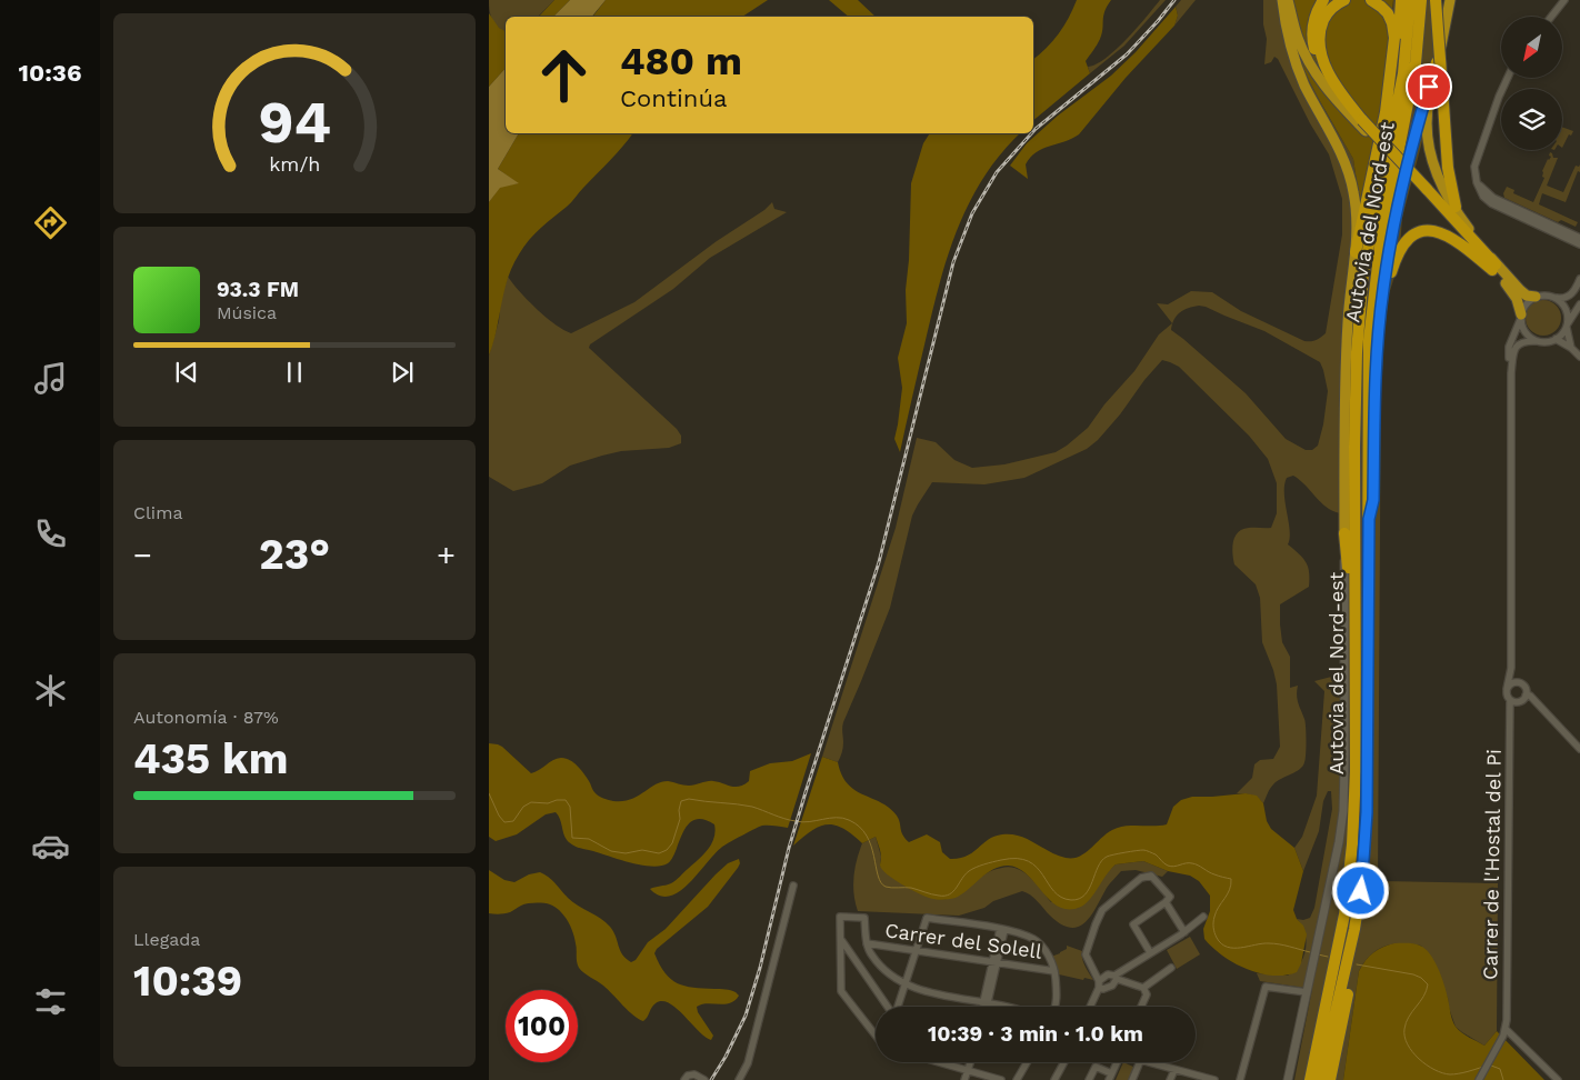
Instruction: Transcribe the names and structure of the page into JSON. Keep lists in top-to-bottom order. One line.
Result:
{"streets":{"highway":["Autovia del Nord-est"],"street":["Carrer de l'Hostal del Pi","Carrer del Solell"]},"north":"bottom left","page":{"tabs":"10:36","turn":["480 m","Continúa"],"song":["93.3 FM","Música"],"tile":["Clima",["Autonomía · 87%","435 km"],["Llegada","10:39"]],"heat":["−","23°","+"],"limit":"100","trip":"10:39 · 3 min · 1.0 km","gauge":["94","km/h"]}}
